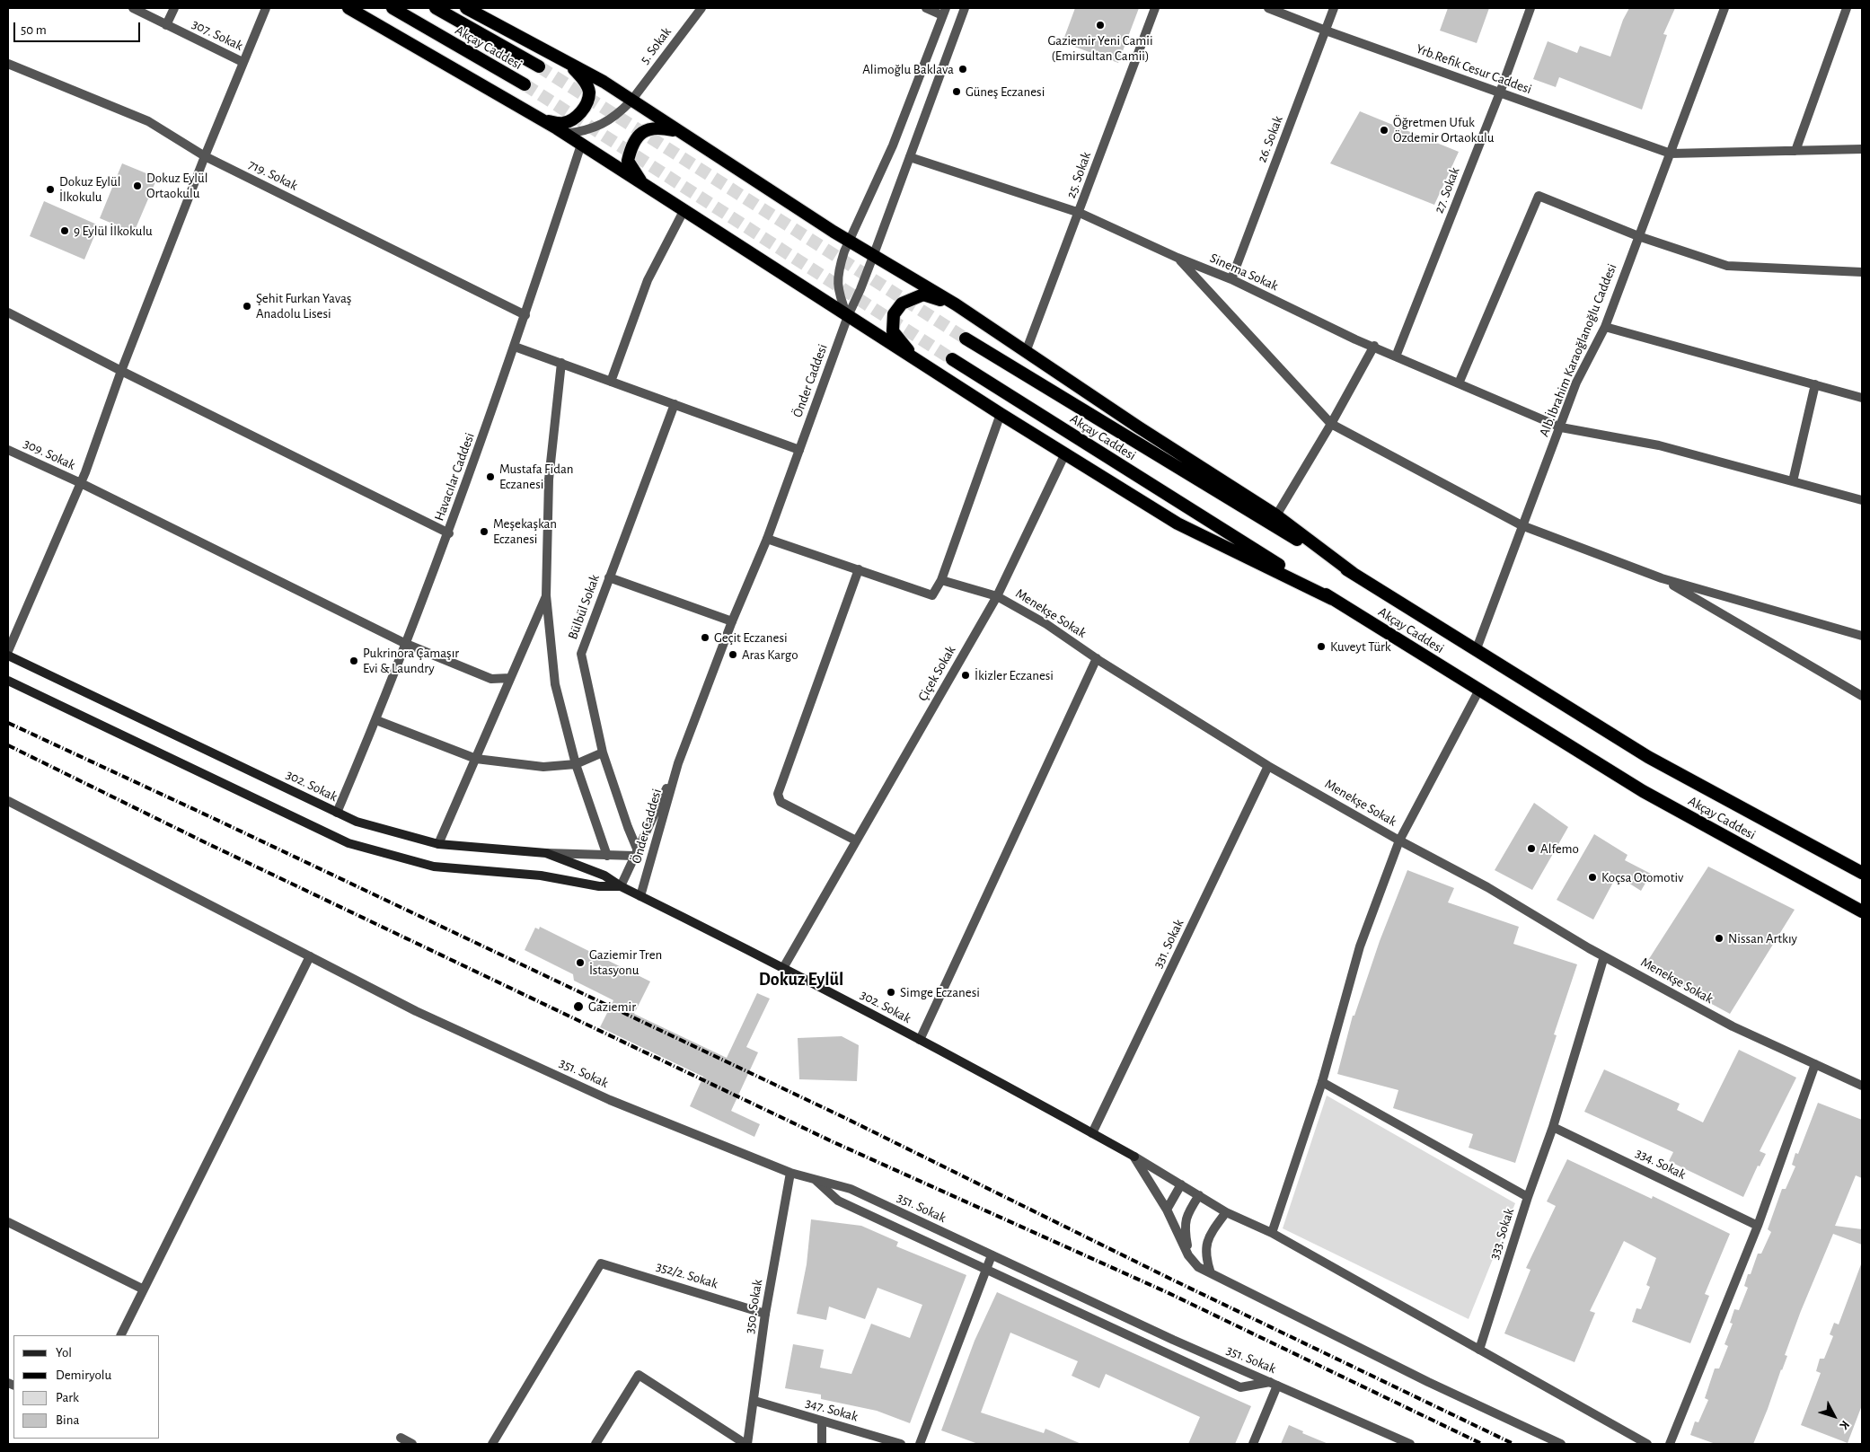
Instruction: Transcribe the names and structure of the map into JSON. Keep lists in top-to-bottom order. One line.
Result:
{"streets":{"highway":["Akçay Caddesi"],"main road":["302. Sokak"],"street":["307. Sokak","5. Sokak","Yrb.Refik Cesur Caddesi","26. Sokak","719. Sokak","25. Sokak","27. Sokak","Sinema Sokak","Alb.İbrahim Karaoğlanoğlu Caddesi","Önder Caddesi","309. Sokak","Havacılar Caddesi","Bülbül Sokak","Menekşe Sokak","Çiçek Sokak","331. Sokak","351. Sokak","334. Sokak","333. Sokak","352/2. Sokak","350. Sokak","347. Sokak"]},"crossings":[["Akçay Caddesi","Alb.İbrahim Karaoğlanoğlu Caddesi"],["Yrb.Refik Cesur Caddesi","26. Sokak"],["Yrb.Refik Cesur Caddesi","27. Sokak"],["Yrb.Refik Cesur Caddesi","Alb.İbrahim Karaoğlanoğlu Caddesi"],["26. Sokak","Sinema Sokak"],["719. Sokak","Havacılar Caddesi"],["25. Sokak","Sinema Sokak"],["27. Sokak","Sinema Sokak"],["Sinema Sokak","Alb.İbrahim Karaoğlanoğlu Caddesi"],["Önder Caddesi","Bülbül Sokak"],["Önder Caddesi","302. Sokak"],["309. Sokak","Havacılar Caddesi"],["Havacılar Caddesi","302. Sokak"],["Menekşe Sokak","Çiçek Sokak"],["Menekşe Sokak","331. Sokak"],["Menekşe Sokak","333. Sokak"],["Çiçek Sokak","302. Sokak"],["302. Sokak","331. Sokak"],["351. Sokak","350. Sokak"],["334. Sokak","333. Sokak"],["352/2. Sokak","350. Sokak"],["350. Sokak","347. Sokak"]],"districts":["Dokuz Eylül"],"places":["Gaziemir Yeni Camii (Emirsultan Camii)","Alimoğlu Baklava","Güneş Eczanesi","Öğretmen Ufuk Özdemir Ortaokulu","Dokuz Eylül Ortaokulu","Dokuz Eylül İlkokulu","9 Eylül İlkokulu","Şehit Furkan Yavaş Anadolu Lisesi","Mustafa Fidan Eczanesi","Meşekaşkan Eczanesi","Geçit Eczanesi","Kuveyt Türk","Aras Kargo","Pukrinora Çamaşır Evi & Laundry","İkizler Eczanesi","Alfemo","Koçsa Otomotiv","Nissan Artkıy","Gaziemir Tren İstasyonu","Simge Eczanesi","Gaziemir"],"legend":["Yol","Demiryolu","Park","Bina"],"scale_bar":"50 m","north":"bottom right"}
